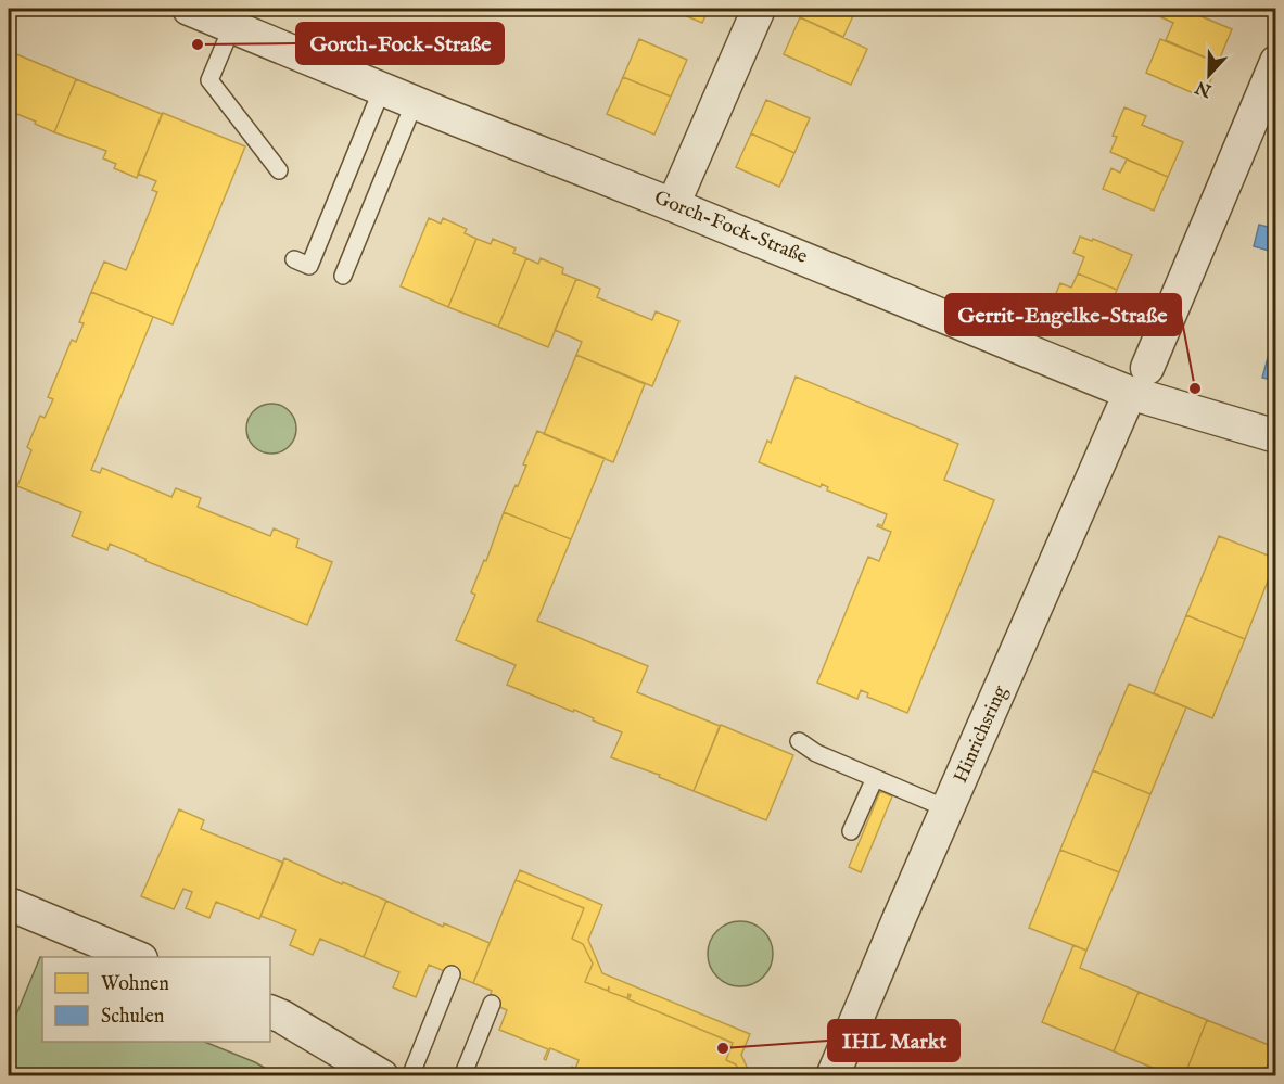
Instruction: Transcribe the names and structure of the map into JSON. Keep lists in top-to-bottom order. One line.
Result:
{"streets":{"street":["Gorch-Fock-Straße","Hinrichsring"]},"crossings":[["Gorch-Fock-Straße","Hinrichsring"]],"places":["Gorch-Fock-Straße","Gerrit-Engelke-Straße","IHL Markt"],"legend":["Wohnen","Schulen"],"north":"bottom"}
